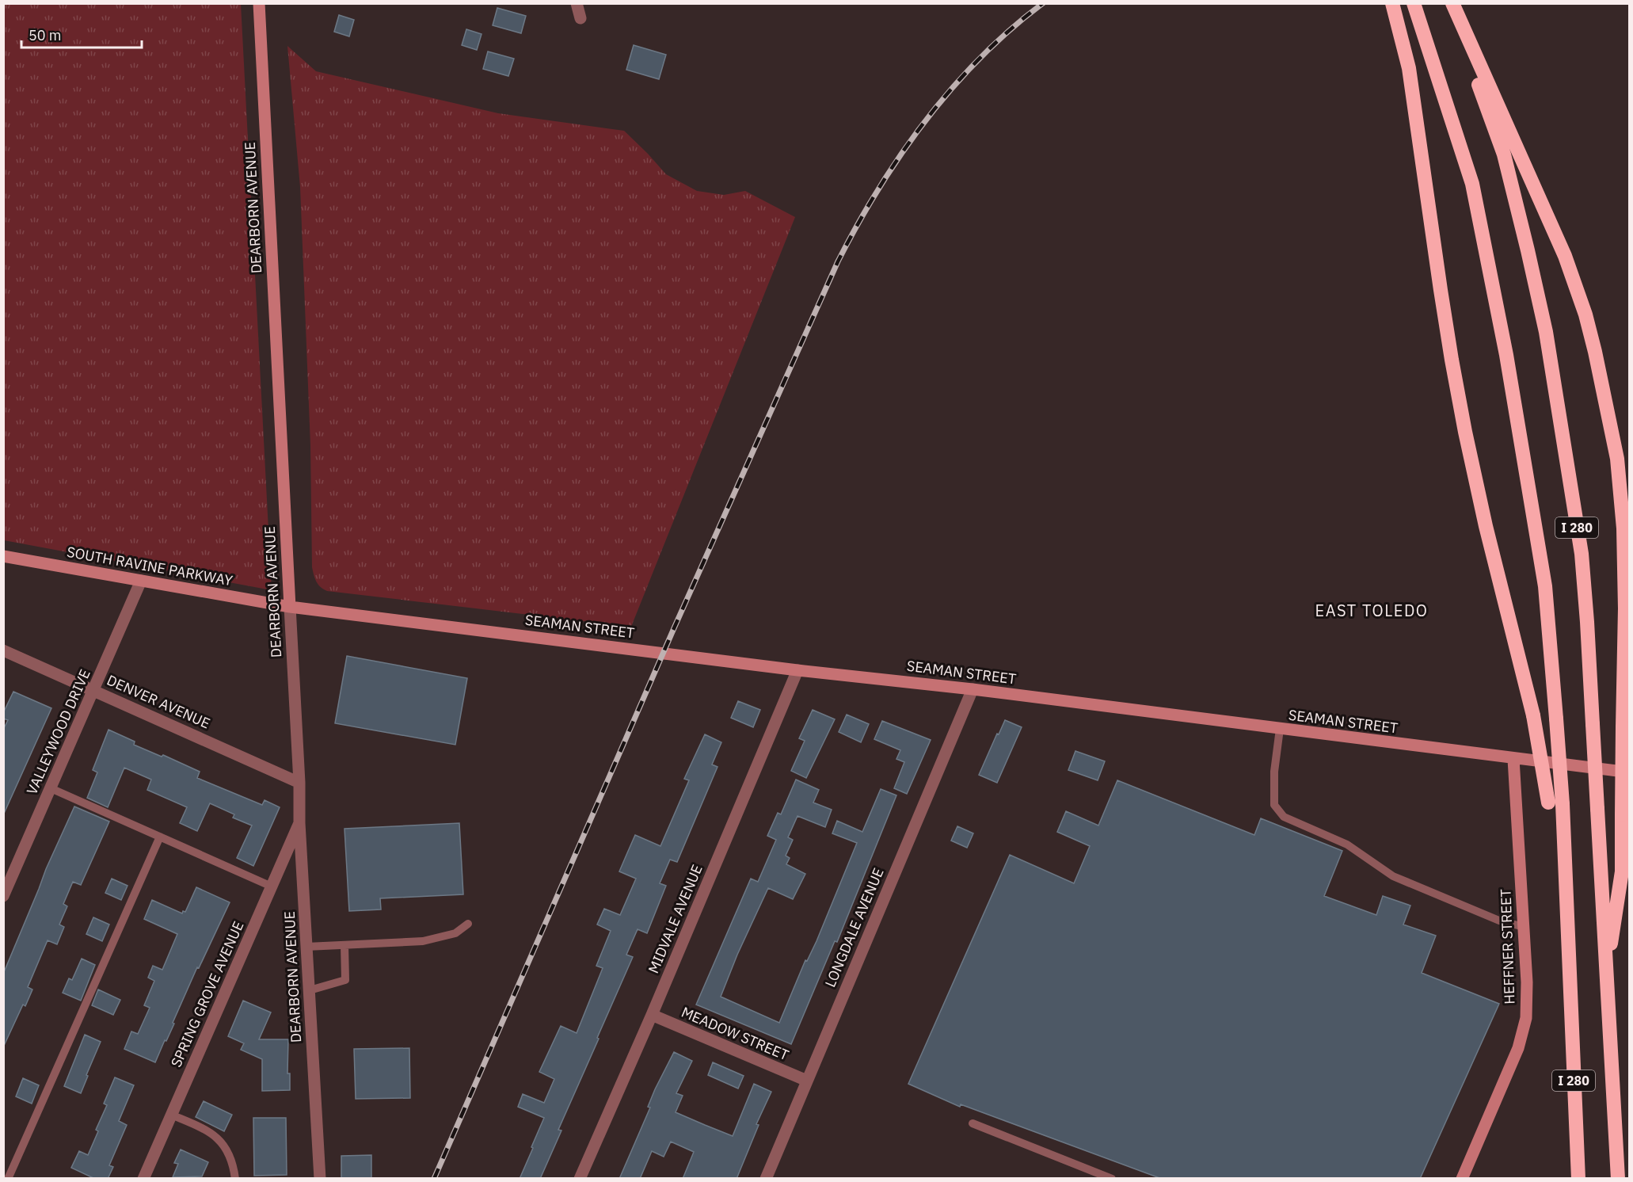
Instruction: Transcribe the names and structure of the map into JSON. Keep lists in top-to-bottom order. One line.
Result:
{"streets":{"highway":["I 280"],"street":["DEARBORN AVENUE","SOUTH RAVINE PARKWAY","SEAMAN STREET","DENVER AVENUE","VALLEYWOOD DRIVE","MIDVALE AVENUE","LONGDALE AVENUE","HEFFNER STREET","SPRING GROVE AVENUE","MEADOW STREET"]},"crossings":[["DEARBORN AVENUE","SOUTH RAVINE PARKWAY"],["DEARBORN AVENUE","SEAMAN STREET"],["DEARBORN AVENUE","DENVER AVENUE"],["DEARBORN AVENUE","SPRING GROVE AVENUE"],["SOUTH RAVINE PARKWAY","SEAMAN STREET"],["SOUTH RAVINE PARKWAY","VALLEYWOOD DRIVE"],["SEAMAN STREET","MIDVALE AVENUE"],["SEAMAN STREET","LONGDALE AVENUE"],["SEAMAN STREET","HEFFNER STREET"],["DENVER AVENUE","VALLEYWOOD DRIVE"],["MIDVALE AVENUE","MEADOW STREET"],["LONGDALE AVENUE","MEADOW STREET"]],"districts":["EAST TOLEDO"],"scale_bar":"50 m"}
